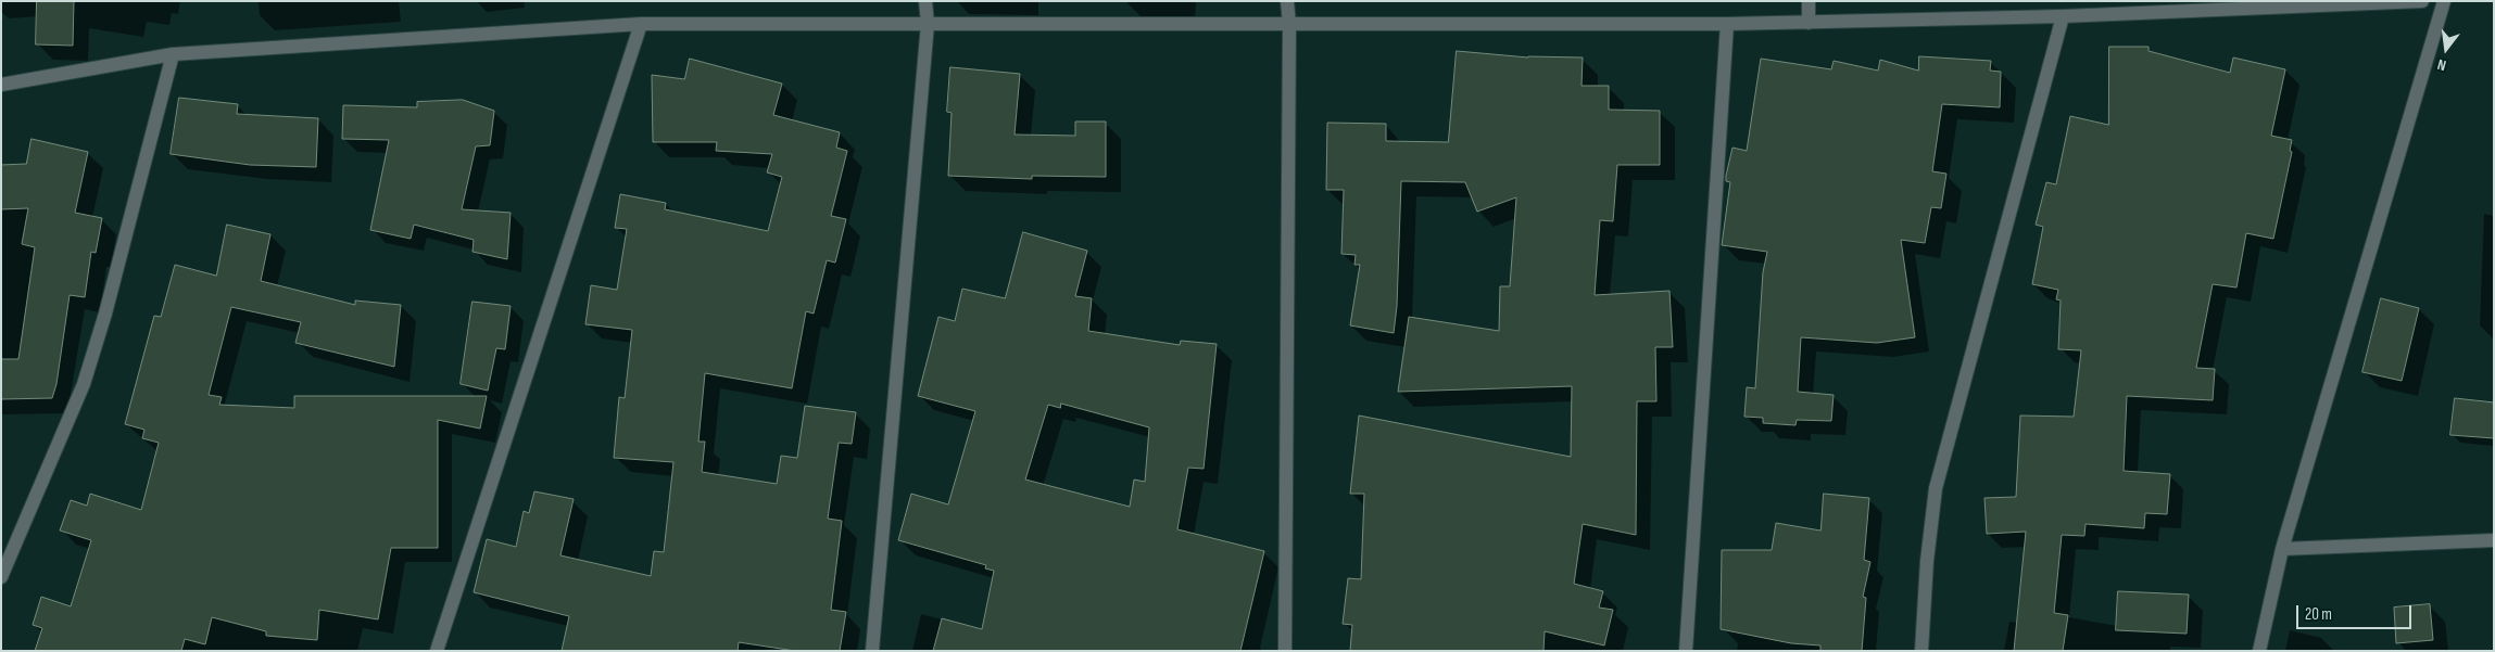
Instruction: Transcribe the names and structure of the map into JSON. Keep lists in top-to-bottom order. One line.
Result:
{"scale_bar":"20 m","north":"bottom"}
